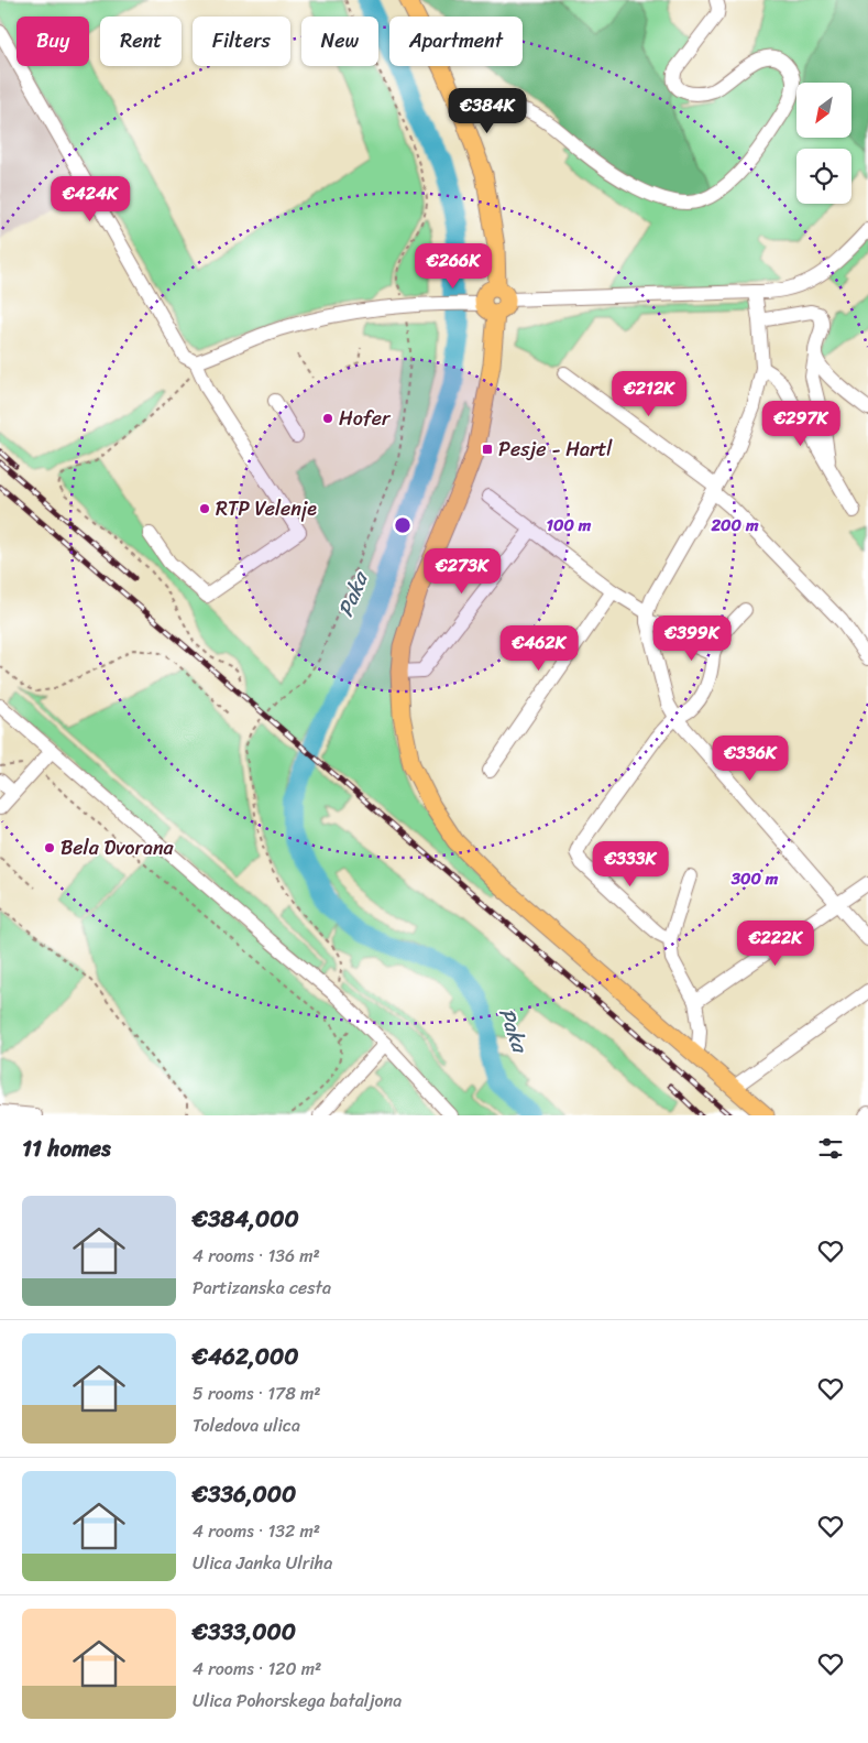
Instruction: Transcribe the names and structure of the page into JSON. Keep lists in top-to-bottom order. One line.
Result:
{"water":["Paka"],"places":{"other":["Hofer","RTP Velenje","Bela Dvorana"],"transit":["Pesje - Hartl"]},"north":"bottom left","page":{"chip":["Buy","Rent","Filters","New","Apartment"],"price":["€384K","€424K","€266K","€212K","€297K","€273K","€399K","€462K","€336K","€333K","€222K"],"heading":"11 homes","list":[{"name":"€384,000","note":"4 rooms · 136 m² · Partizanska cesta"},{"name":"€462,000","note":"5 rooms · 178 m² · Toledova ulica"},{"name":"€336,000","note":"4 rooms · 132 m² · Ulica Janka Ulriha"},{"name":"€333,000","note":"4 rooms · 120 m² · Ulica Pohorskega bataljona"}]},"rings":["100 m","200 m","300 m"]}
